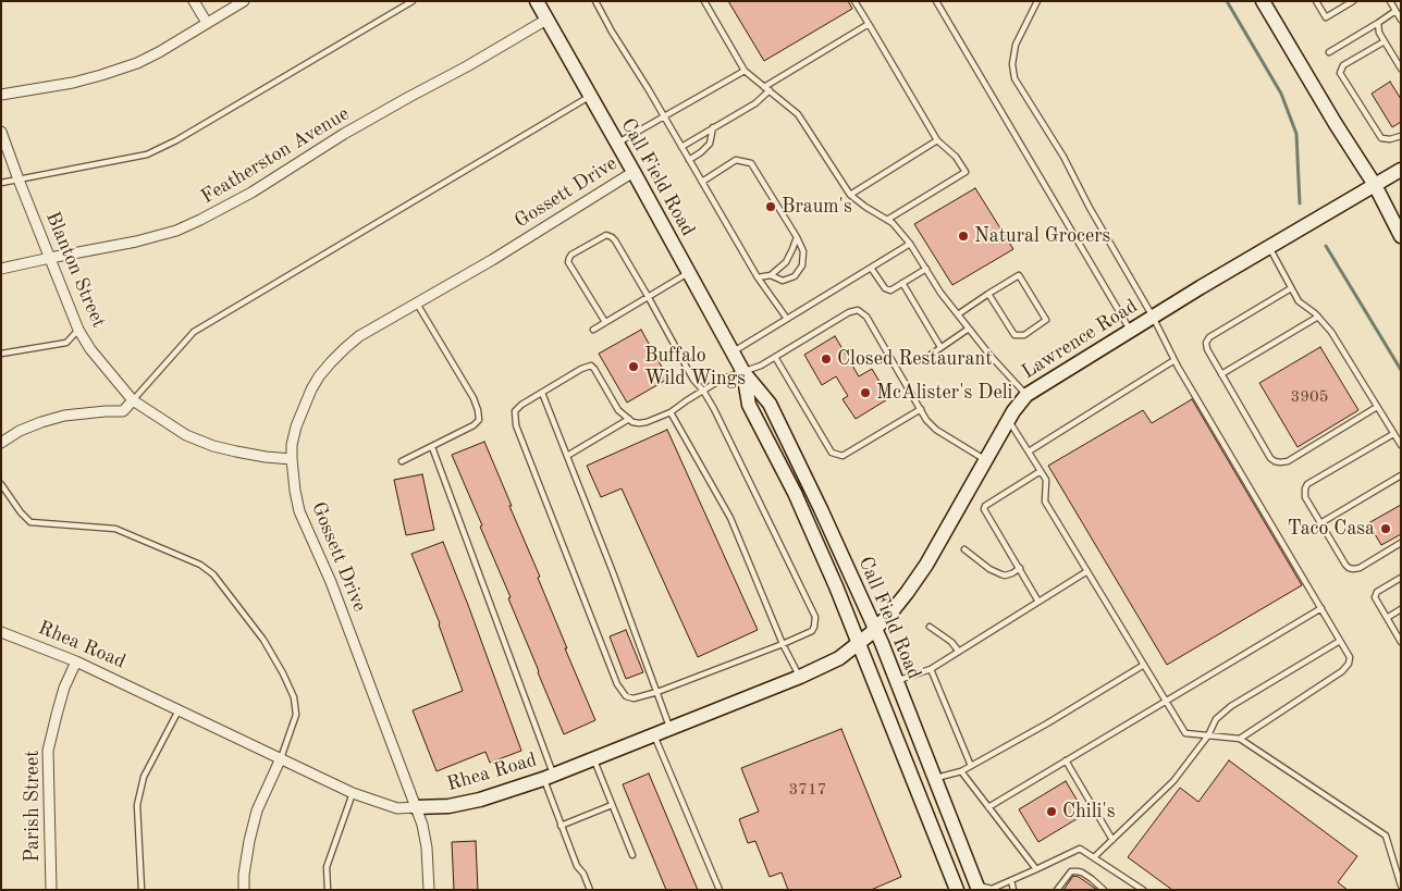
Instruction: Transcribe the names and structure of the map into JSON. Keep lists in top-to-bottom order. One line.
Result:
{"streets":{"main road":["Call Field Road","Lawrence Road","Rhea Road"],"street":["Featherston Avenue","Gossett Drive","Blanton Street","Parish Street"]},"crossings":[["Featherston Avenue","Call Field Road"],["Featherston Avenue","Blanton Street"],["Call Field Road","Gossett Drive"],["Call Field Road","Lawrence Road"],["Call Field Road","Rhea Road"],["Gossett Drive","Blanton Street"],["Gossett Drive","Rhea Road"],["Lawrence Road","Rhea Road"],["Rhea Road","Parish Street"]],"places":["Braum's","Natural Grocers","Closed Restaurant","Buffalo Wild Wings","McAlister's Deli","Taco Casa","Chili's"],"house_numbers":["3905","3717"]}
